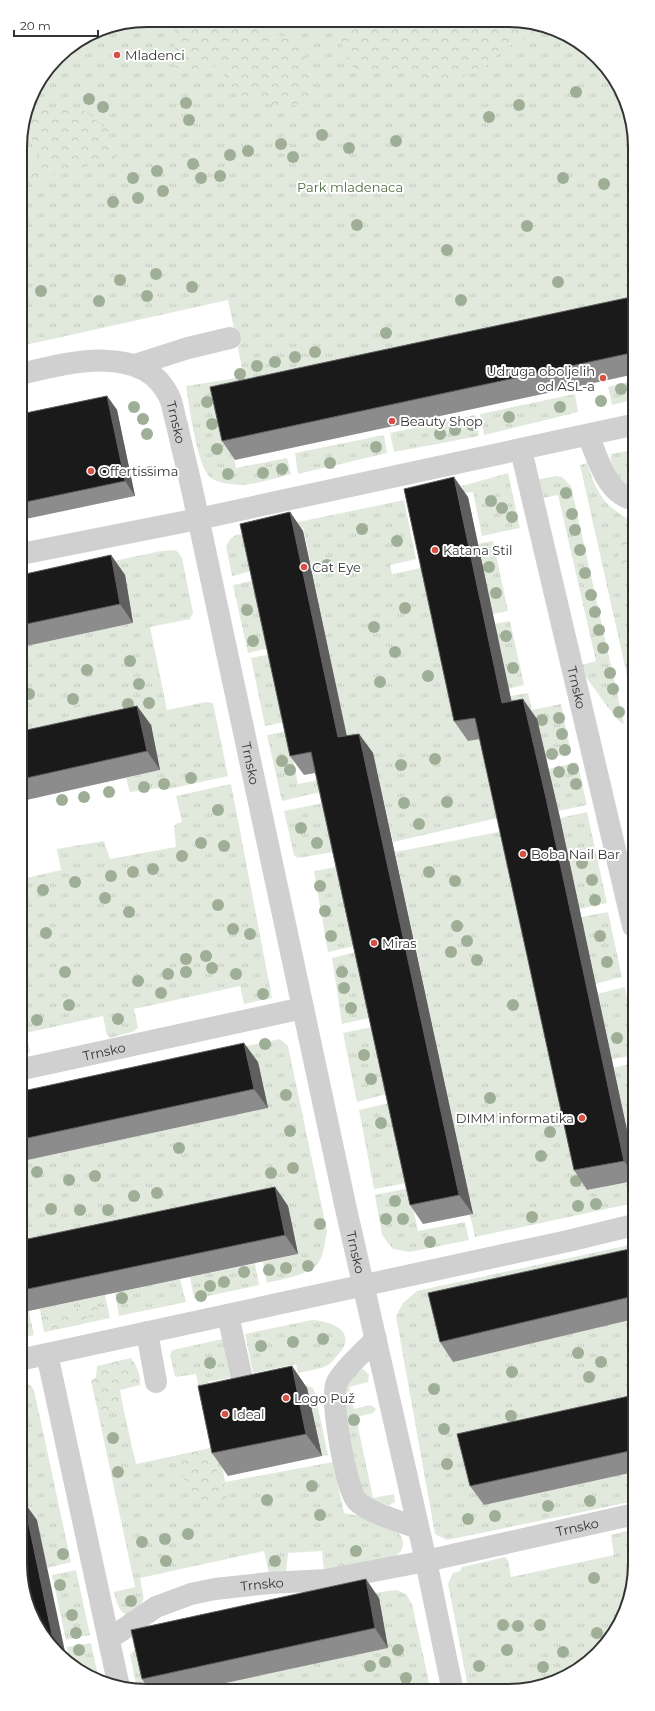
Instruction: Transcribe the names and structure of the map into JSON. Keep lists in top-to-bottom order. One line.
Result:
{"streets":{"street":["Trnsko"]},"parks":["Park mladenaca"],"places":["Mladenci","Udruga oboljelih od ASL-a","Beauty Shop","Offertissima","Katana Stil","Cat Eye","Boba Nail Bar","Miras","DIMM informatika","Logo Puž","Ideal"],"scale_bar":"20 m"}
